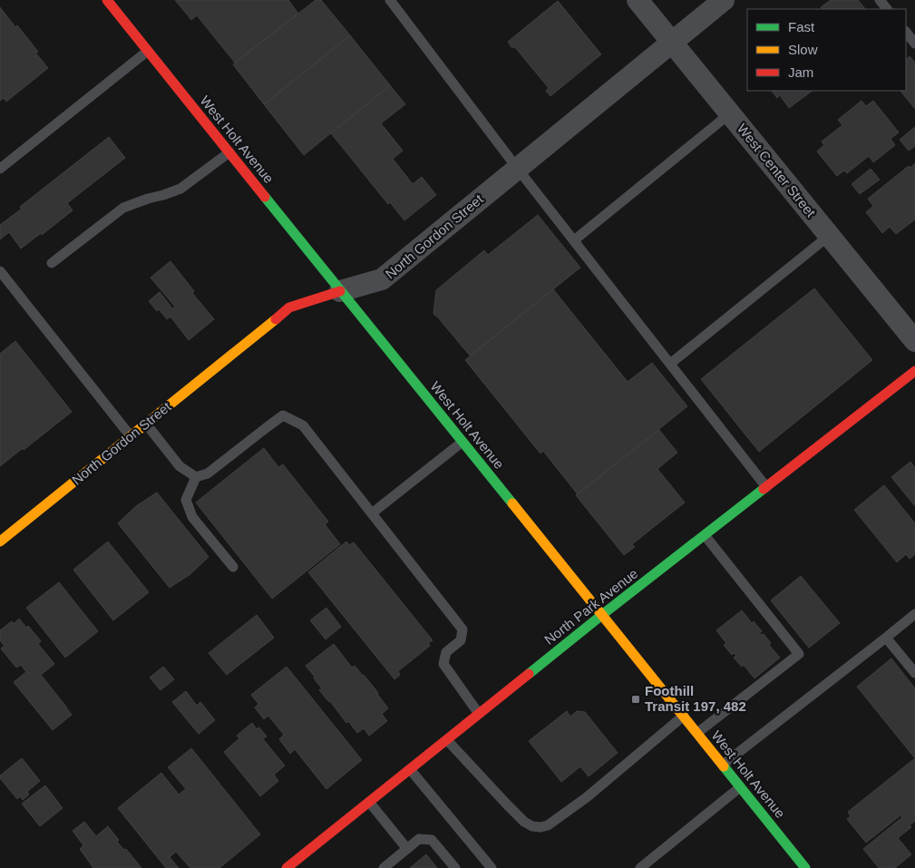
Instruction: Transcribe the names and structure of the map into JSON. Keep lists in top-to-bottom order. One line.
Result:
{"streets":{"street":["West Holt Avenue","West Center Street","North Gordon Street","North Park Avenue"]},"crossings":[["West Holt Avenue","North Gordon Street"],["West Holt Avenue","North Park Avenue"],["West Center Street","North Gordon Street"]],"places":{"transit":["Foothill Transit 197, 482"]},"legend":["Fast","Slow","Jam"]}
